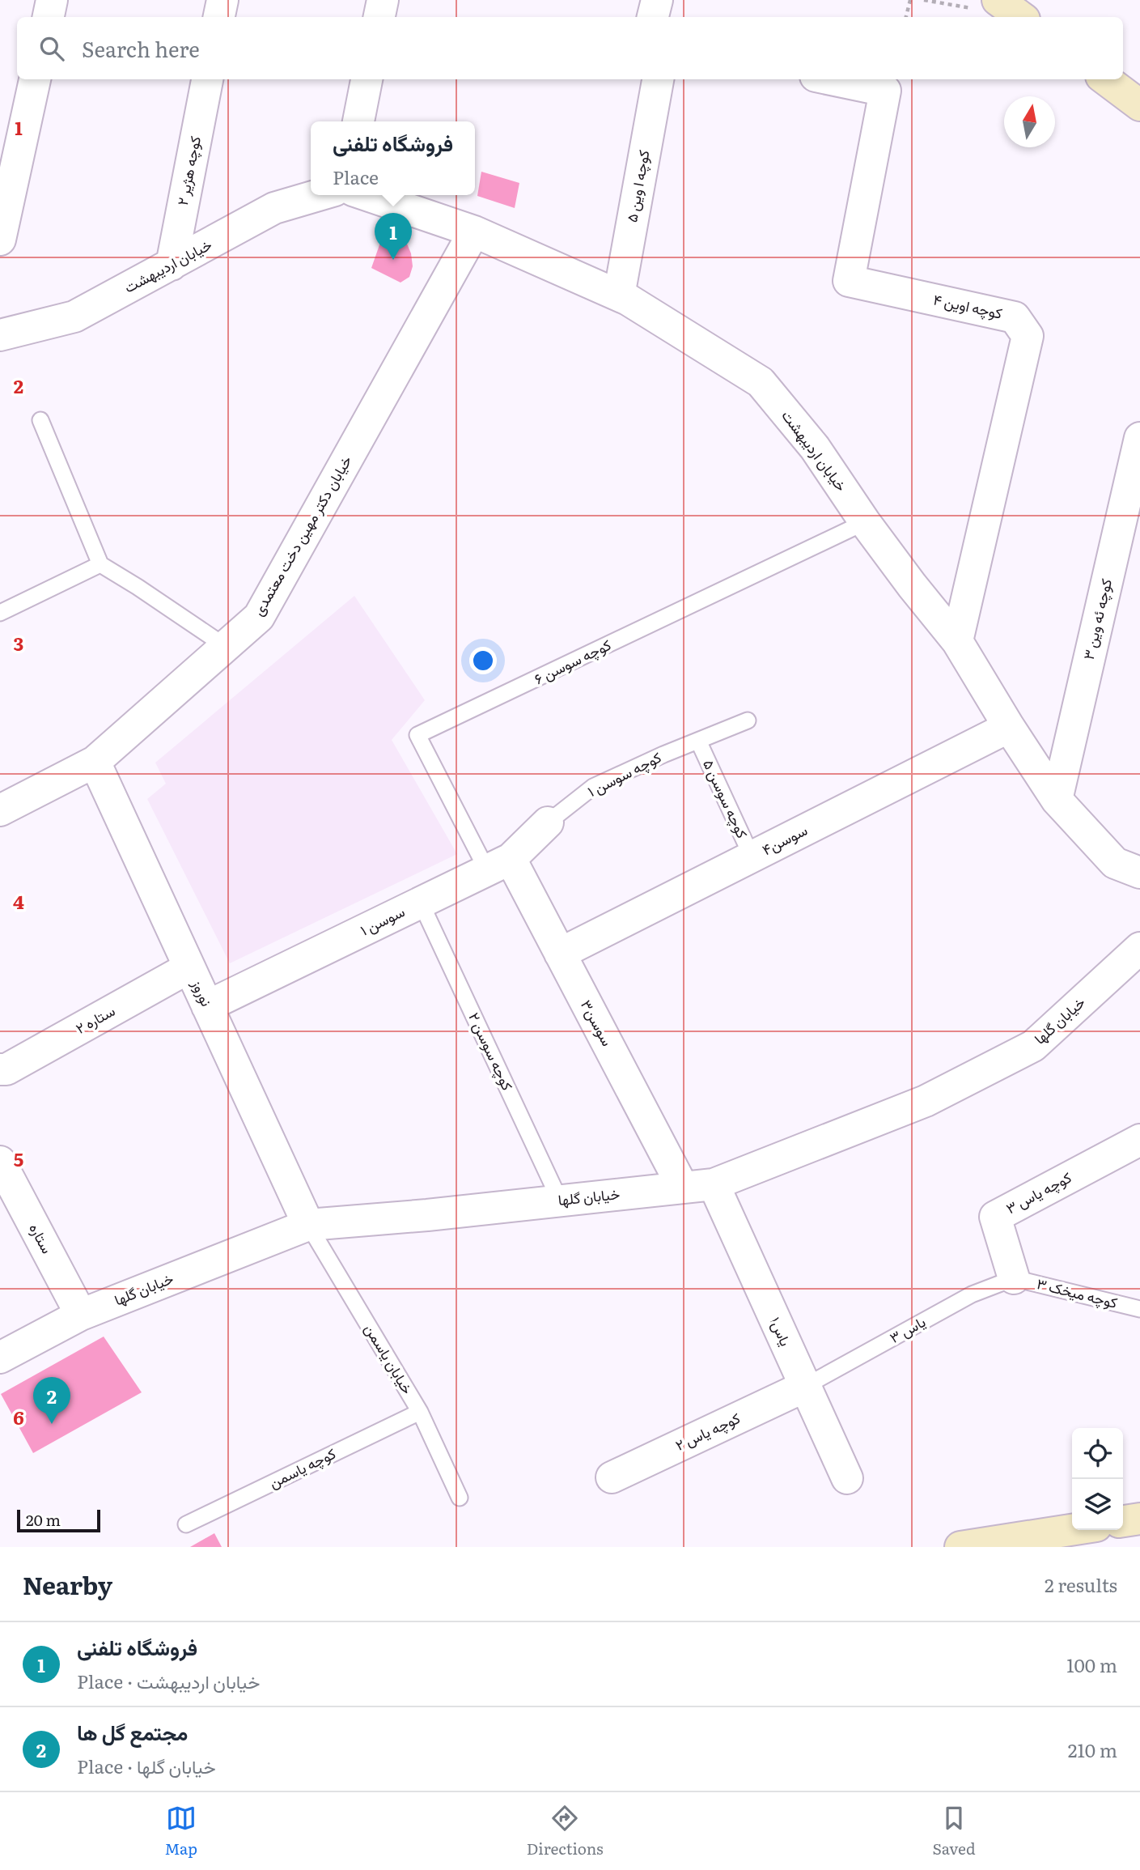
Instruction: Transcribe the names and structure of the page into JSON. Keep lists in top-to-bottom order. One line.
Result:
{"streets":{"street":["کوچه هژیر ۲","کوچه ا وین ۵","خیابان اردیبهشت","کوچه اوین ۴","خیابان دکتر مهین دخت معتمدی","کوچه ئه وین ۳","سوسن۴","سوسن ۱","نوروز","ستاره ۲","خیابان گلها","سوسن۳","کوچه یاس ۳","ستاره","یاس۱","کوچه یاس ۲"],"lane":["کوچه سوسن ۶","کوچه سوسن ۱","کوچه سوسن ۵","کوچه سوسن ۲","کوچه میخک ۳","یاس ۳","خیابان یاسمن","کوچه یاسمن"]},"crossings":[["کوچه هژیر ۲","خیابان اردیبهشت"],["کوچه ا وین ۵","خیابان اردیبهشت"],["خیابان اردیبهشت","کوچه اوین ۴"],["خیابان اردیبهشت","خیابان دکتر مهین دخت معتمدی"],["خیابان اردیبهشت","کوچه ئه وین ۳"],["خیابان اردیبهشت","کوچه سوسن ۶"],["خیابان اردیبهشت","سوسن۴"],["خیابان دکتر مهین دخت معتمدی","نوروز"],["کوچه سوسن ۶","سوسن ۱"],["کوچه سوسن ۶","سوسن۳"],["کوچه سوسن ۱","کوچه سوسن ۵"],["کوچه سوسن ۱","سوسن ۱"],["کوچه سوسن ۵","سوسن۴"],["سوسن۴","سوسن۳"],["سوسن ۱","نوروز"],["سوسن ۱","سوسن۳"],["سوسن ۱","کوچه سوسن ۲"],["نوروز","ستاره ۲"],["نوروز","خیابان گلها"],["نوروز","خیابان یاسمن"],["خیابان گلها","سوسن۳"],["خیابان گلها","کوچه سوسن ۲"],["خیابان گلها","ستاره"],["خیابان گلها","یاس۱"],["خیابان گلها","خیابان یاسمن"],["کوچه یاس ۳","کوچه میخک ۳"],["کوچه یاس ۳","یاس ۳"],["کوچه میخک ۳","یاس ۳"],["یاس ۳","یاس۱"],["یاس ۳","کوچه یاس ۲"],["یاس۱","کوچه یاس ۲"],["خیابان یاسمن","کوچه یاسمن"]],"scale_bar":"20 m","north":"top","page":{"search":"Search here","popup":["فروشگاه تلفنی","Place"],"pins":["1","2"],"scale":"20 m","heading":["Nearby","2 results"],"list":[{"mark":"1","name":"فروشگاه تلفنی","note":"Place · خیابان اردیبهشت","value":"100 m"},{"mark":"2","name":"مجتمع گل ها","note":"Place · خیابان گلها","value":"210 m"}],"nav":["Map","Directions","Saved"]},"grid":{"rows":["1","2","3","4","5","6"]}}
